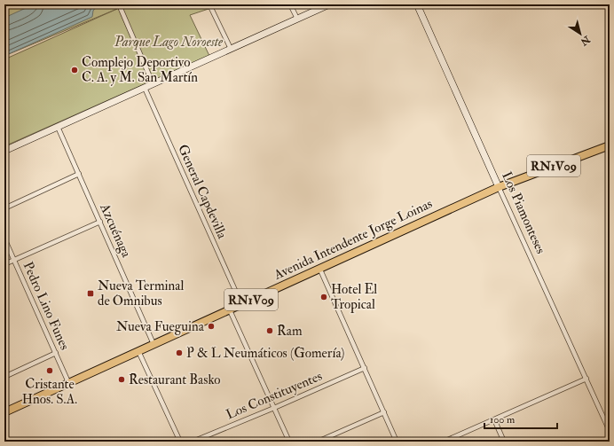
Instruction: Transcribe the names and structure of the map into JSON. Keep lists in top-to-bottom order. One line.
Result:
{"streets":{"main road":["RN1V09","Avenida Intendente Jorge Loinas"],"street":["General Capdevilla","Los Piamonteses","Azcuénaga","Pedro Lino Funes","Los Constituyentes"]},"crossings":[["RN1V09","Los Piamonteses"],["RN1V09","Avenida Intendente Jorge Loinas"],["General Capdevilla","Avenida Intendente Jorge Loinas"],["Los Piamonteses","Avenida Intendente Jorge Loinas"],["Azcuénaga","Avenida Intendente Jorge Loinas"],["Avenida Intendente Jorge Loinas","Pedro Lino Funes"]],"parks":["Parque Lago Noroeste"],"places":{"other":["Complejo Deportivo C. A. y M. San Martín","Hotel El Tropical","Nueva Fueguina","Ram","P & L Neumáticos (Gomería)","Cristante Hnos. S.A.","Restaurant Basko"],"transit":["Nueva Terminal de Omnibus"]},"scale_bar":"100 m","north":"bottom right"}
